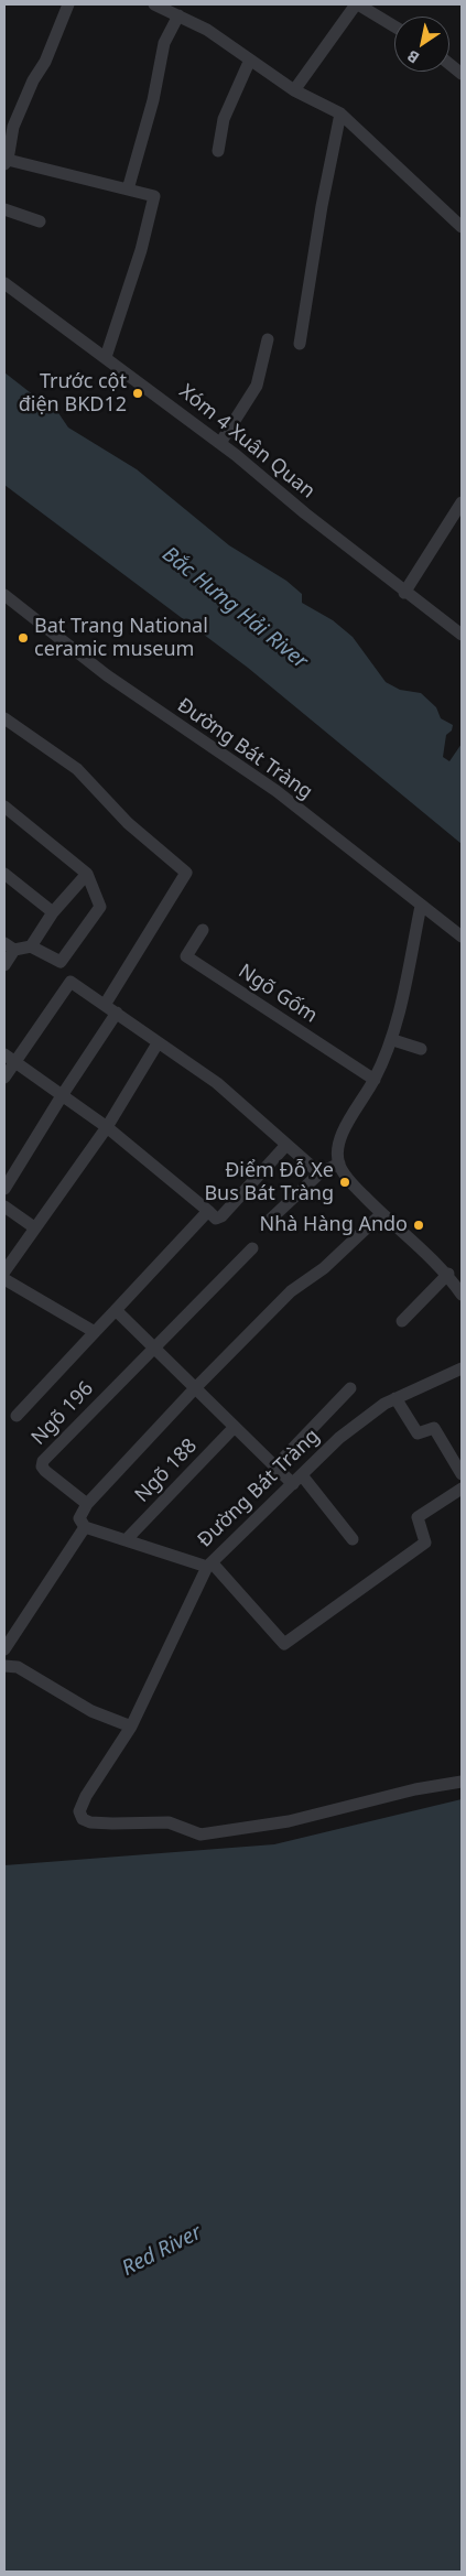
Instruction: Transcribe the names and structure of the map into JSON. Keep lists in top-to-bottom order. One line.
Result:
{"streets":{"street":["Xóm 4 Xuân Quan","Đường Bát Tràng","Ngõ Gốm","Ngõ 196","Ngõ 188"]},"crossings":[["Đường Bát Tràng","Ngõ 188"]],"water":["Bắc Hưng Hải River","Red River"],"places":["Trước cột điện BKD12","Bat Trang National ceramic museum","Điểm Đỗ Xe Bus Bát Tràng","Nhà Hàng Ando"],"north":"bottom left"}
